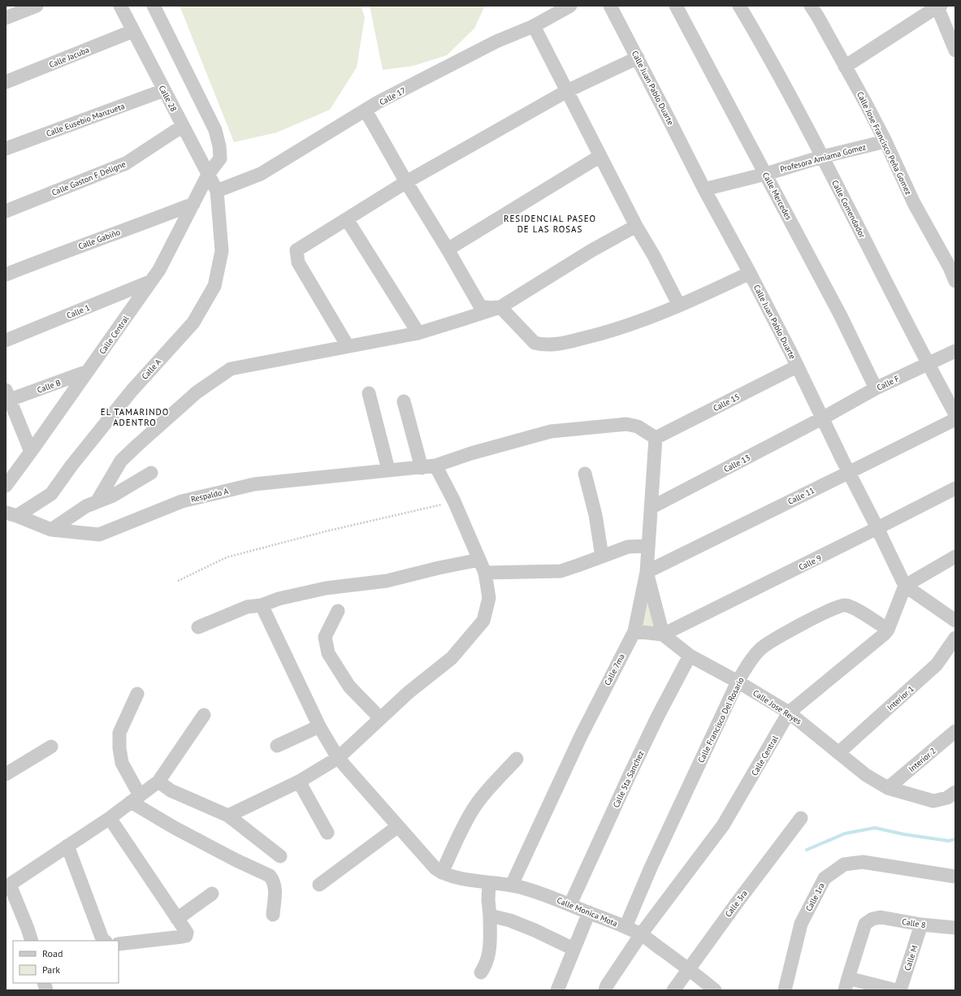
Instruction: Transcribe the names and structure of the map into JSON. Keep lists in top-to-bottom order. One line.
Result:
{"streets":{"street":["Calle Jacuba","Calle Juan Pablo Duarte","Calle 17","Calle 28","Calle Eusebio Manzueta","Calle Jose Francisco Peña Gomez","Profesora Amiama Gomez","Calle Gaston F Deligne","Calle Mercedes","Calle Comendador","Calle Gabiño","Calle 1","Calle Central","Calle A","Calle F","Calle B","Calle 15","Calle 13","Respaldo A","Calle 11","Calle 9","Calle 7ma","Interior 1","Calle Jose Reyes","Calle Francisco Del Rosario","Interior 2","Calle 5ta Sanchez","Calle 1ra","Calle 3ra","Calle Monica Mota","Calle 8","Calle M"]},"crossings":[["Calle Jacuba","Calle 28"],["Calle Juan Pablo Duarte","Profesora Amiama Gomez"],["Calle Juan Pablo Duarte","Calle Central"],["Calle Juan Pablo Duarte","Calle F"],["Calle Juan Pablo Duarte","Calle 15"],["Calle Juan Pablo Duarte","Calle 13"],["Calle Juan Pablo Duarte","Calle 11"],["Calle Juan Pablo Duarte","Calle 9"],["Calle 17","Calle 28"],["Calle 17","Calle A"],["Calle 28","Calle Eusebio Manzueta"],["Calle 28","Calle Gaston F Deligne"],["Calle 28","Calle Central"],["Calle 28","Calle A"],["Calle Jose Francisco Peña Gomez","Profesora Amiama Gomez"],["Profesora Amiama Gomez","Calle Mercedes"],["Profesora Amiama Gomez","Calle Comendador"],["Calle Mercedes","Calle F"],["Calle Comendador","Calle F"],["Calle Gabiño","Calle Central"],["Calle 1","Calle Central"],["Calle Central","Calle B"],["Calle Central","Calle Jose Reyes"],["Calle Central","Calle Francisco Del Rosario"],["Calle Central","Calle Monica Mota"],["Calle A","Respaldo A"],["Calle F","Calle 13"],["Calle 15","Respaldo A"],["Calle 15","Calle 7ma"],["Calle 13","Calle 7ma"],["Respaldo A","Calle 7ma"],["Calle 11","Calle 7ma"],["Calle 9","Calle Jose Reyes"],["Calle 7ma","Calle Monica Mota"],["Interior 1","Calle Jose Reyes"],["Calle Jose Reyes","Calle Francisco Del Rosario"],["Calle Jose Reyes","Interior 2"],["Calle Jose Reyes","Calle 5ta Sanchez"],["Calle Francisco Del Rosario","Calle Monica Mota"],["Calle 5ta Sanchez","Calle Monica Mota"],["Calle 3ra","Calle Monica Mota"],["Calle 8","Calle M"]],"districts":["RESIDENCIAL PASEO DE LAS ROSAS","EL TAMARINDO ADENTRO"],"legend":["Road","Park"]}
